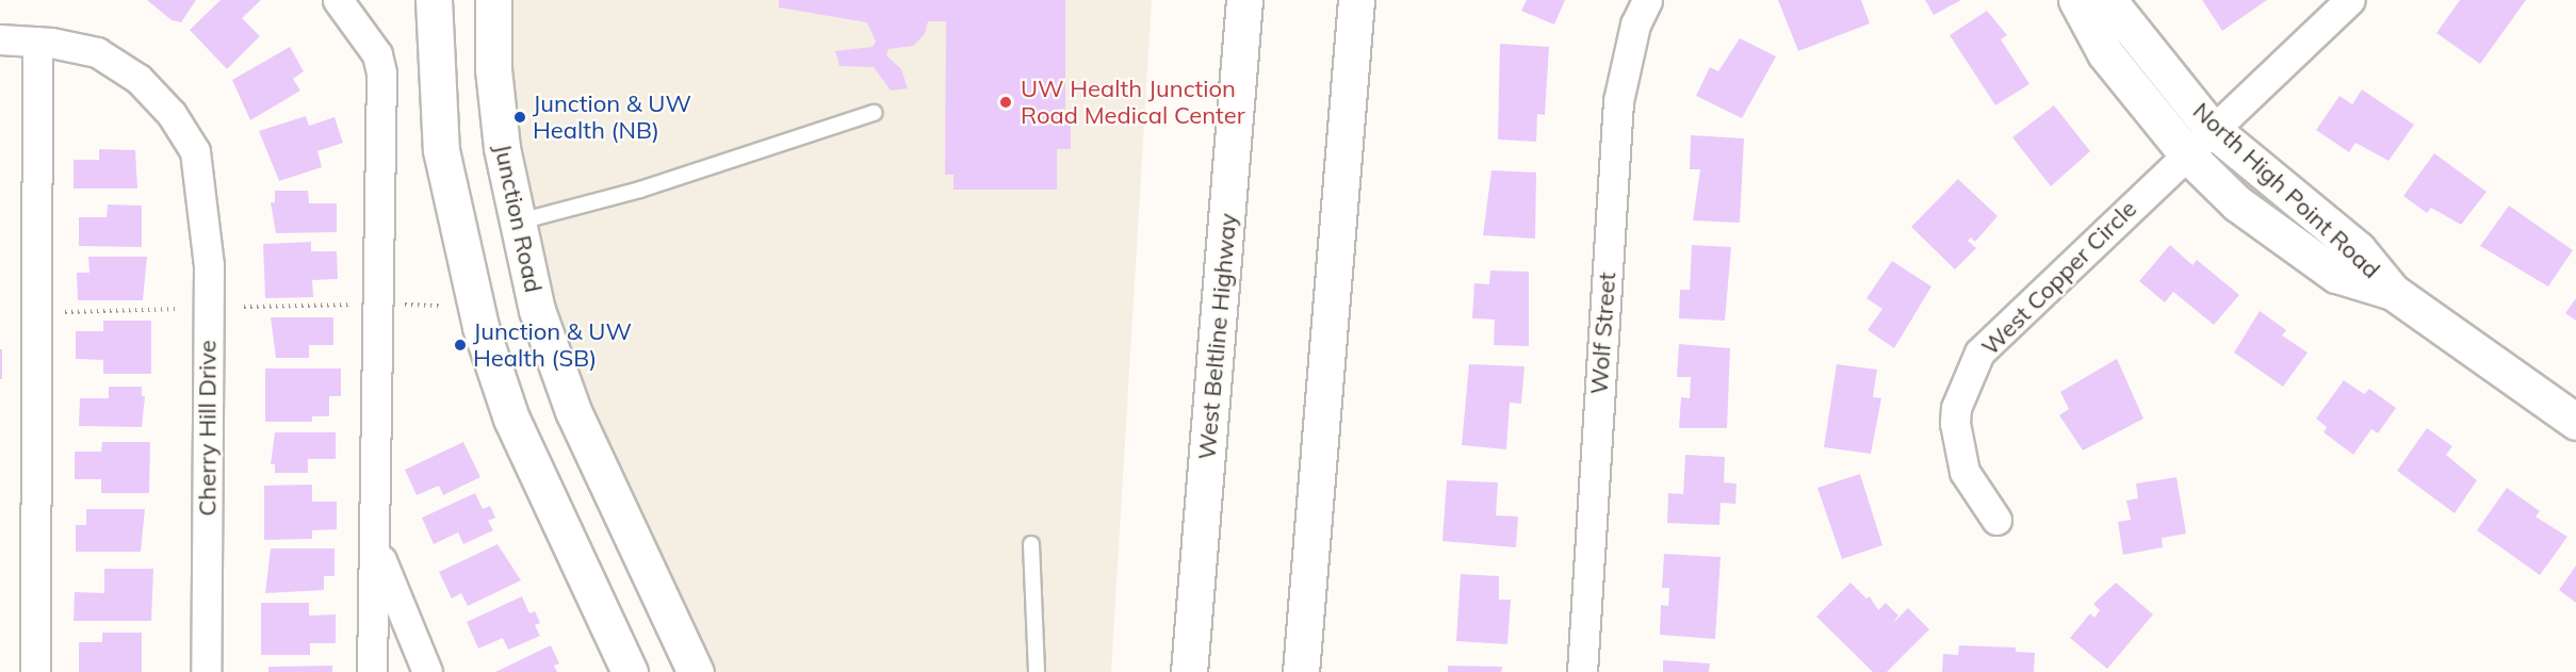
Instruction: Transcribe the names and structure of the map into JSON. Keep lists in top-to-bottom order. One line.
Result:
{"streets":{"main road":["North High Point Road","Junction Road","West Beltline Highway"],"street":["West Copper Circle","Wolf Street","Cherry Hill Drive"]},"crossings":[["North High Point Road","West Copper Circle"]],"places":["UW Health Junction Road Medical Center","Junction & UW Health (NB)","Junction & UW Health (SB)"]}
